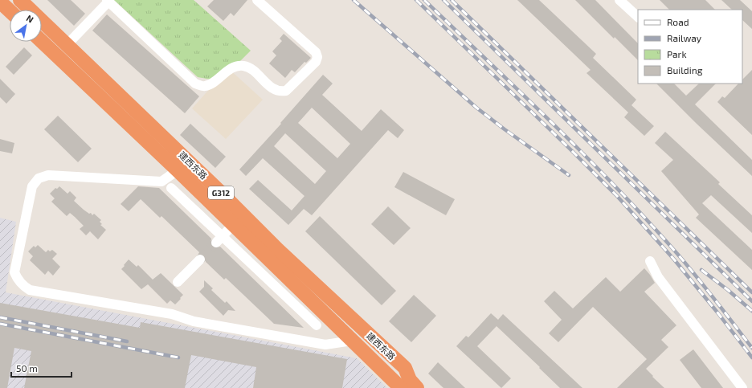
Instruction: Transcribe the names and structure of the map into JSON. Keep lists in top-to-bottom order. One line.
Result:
{"streets":{"highway":["建西东路","G312"]},"legend":["Road","Railway","Park","Building"],"scale_bar":"50 m","north":"top right"}
